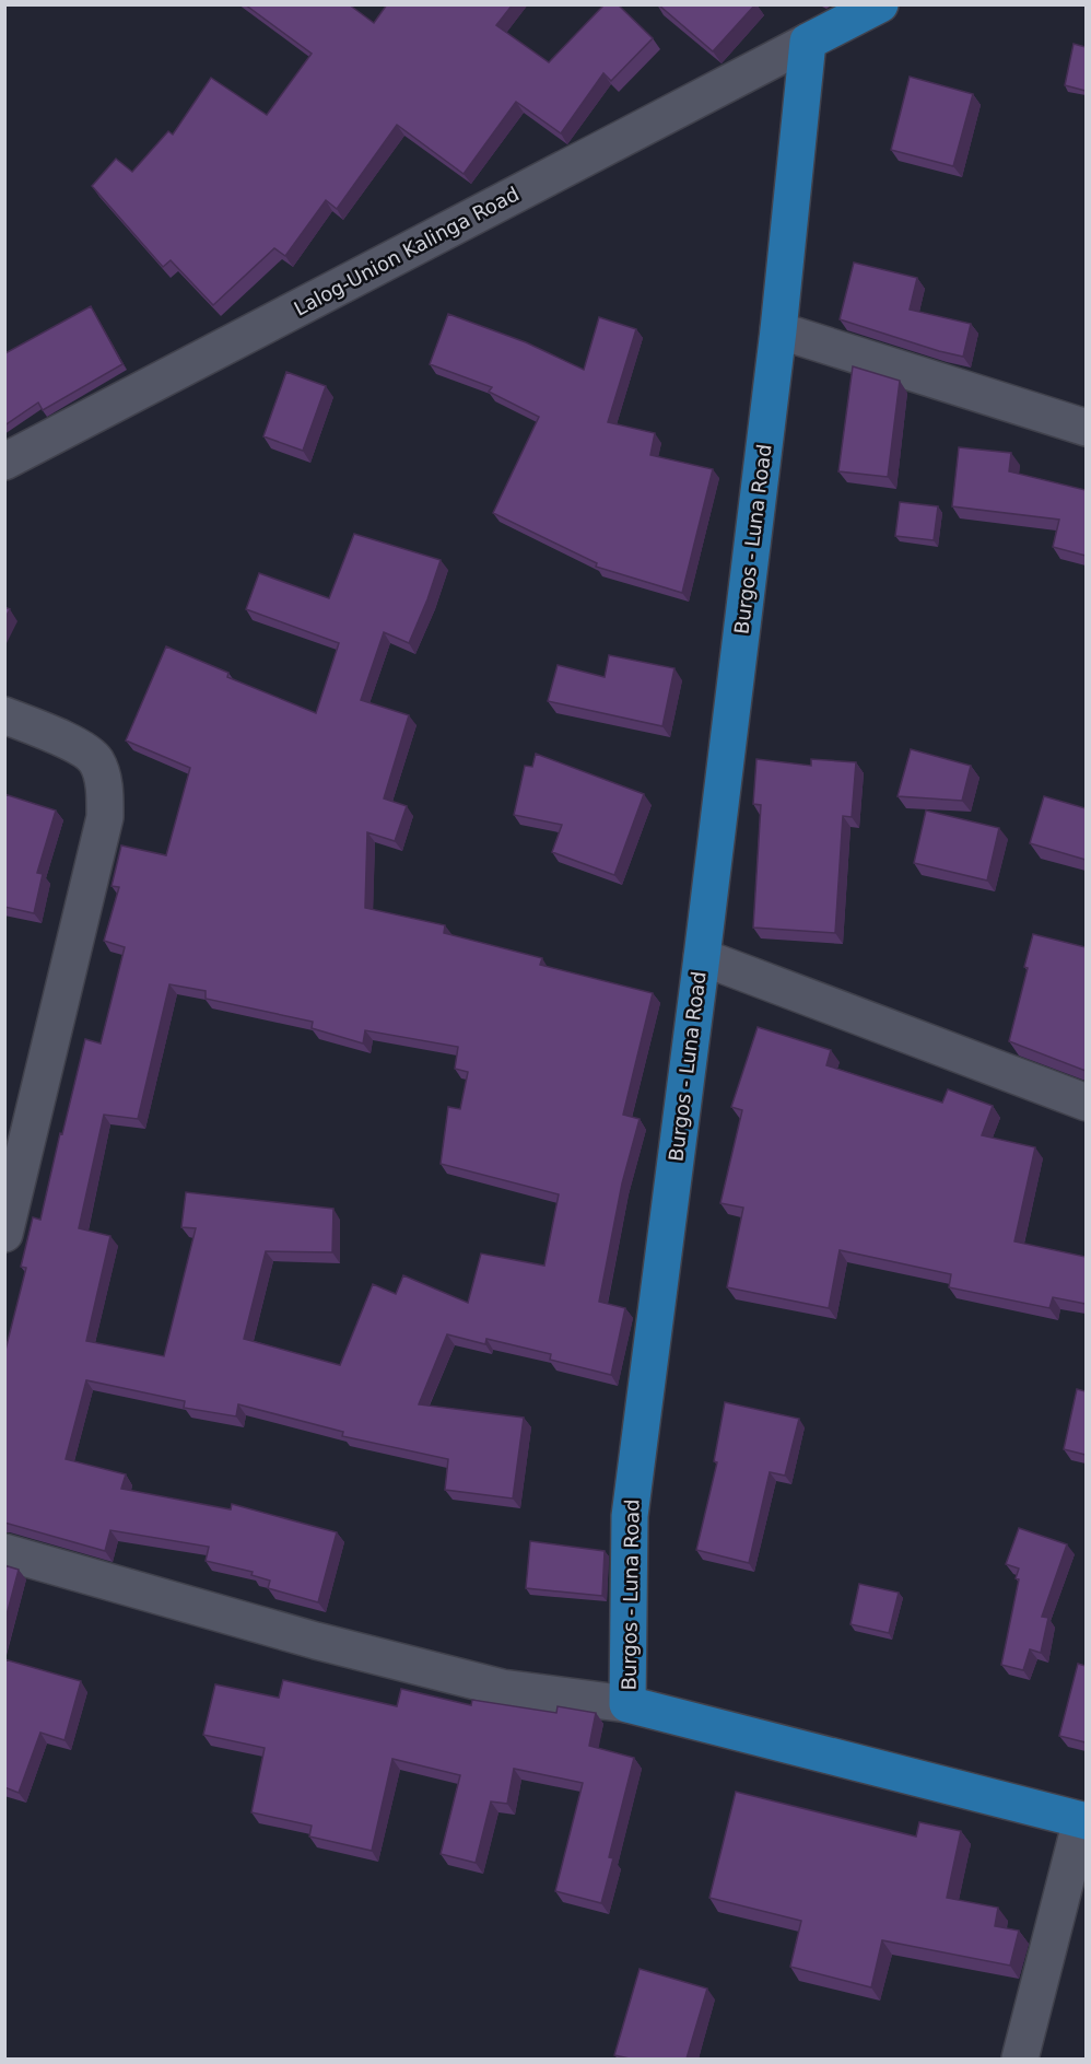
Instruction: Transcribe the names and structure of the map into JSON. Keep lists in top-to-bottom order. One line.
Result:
{"streets":{"main road":["Burgos - Luna Road"],"street":["Lalog-Union Kalinga Road"]},"crossings":[["Lalog-Union Kalinga Road","Burgos - Luna Road"]]}
